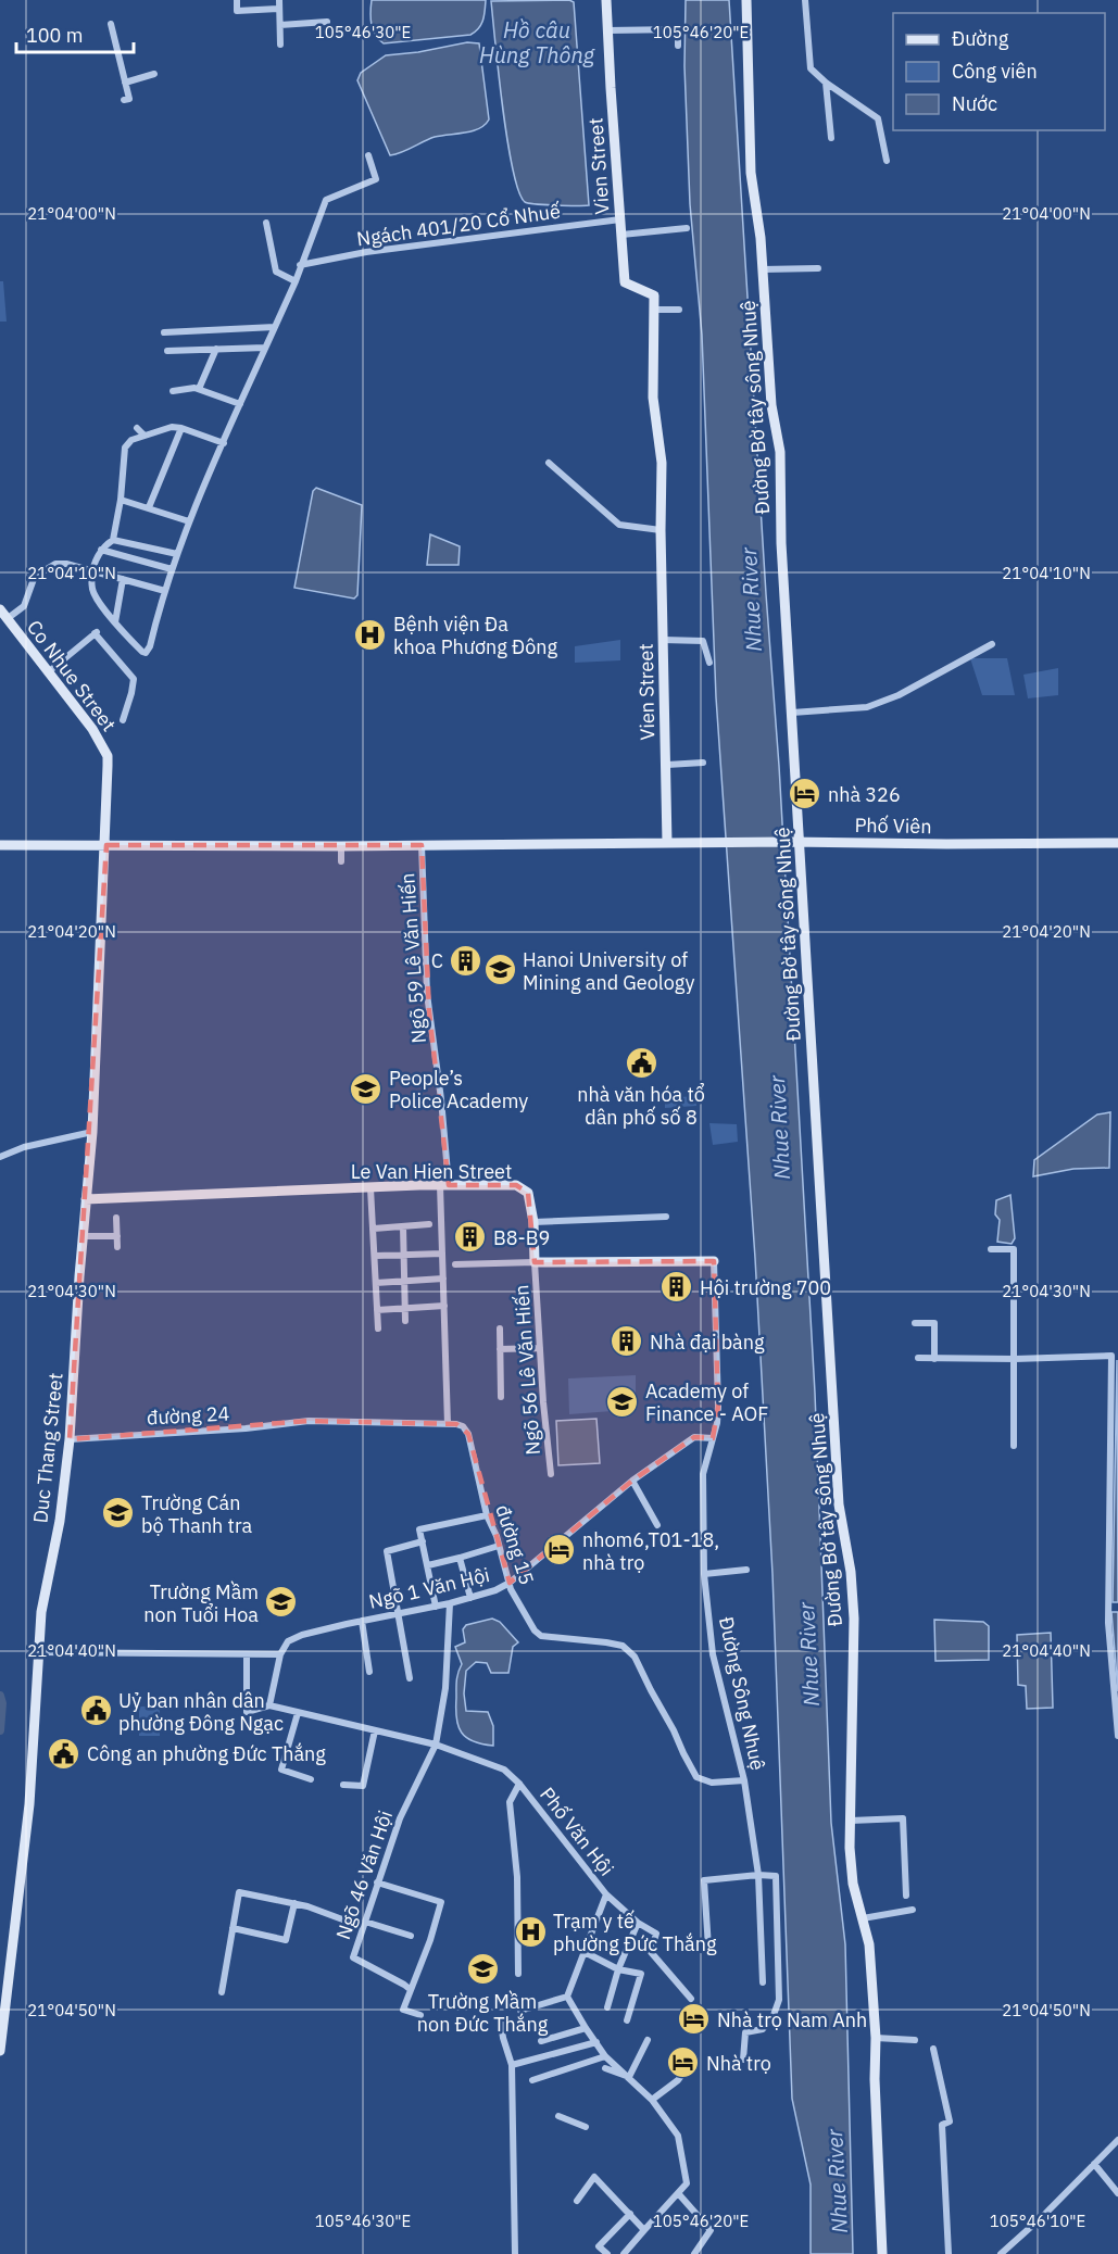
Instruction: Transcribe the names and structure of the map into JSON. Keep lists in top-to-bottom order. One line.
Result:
{"streets":{"street":["Vien Street","Ngách 401/20 Cổ Nhuế","Đường Bờ tây sông Nhuệ","Co Nhue Street","Phố Viên","Ngõ 59 Lê Văn Hiến","Le Van Hien Street","Ngõ 56 Lê Văn Hiến","đường 24","Duc Thang Street","đường 15","Ngõ 1 Văn Hội","Đường Sông Nhuệ","Phố Văn Hội","Ngõ 46 Văn Hội"]},"crossings":[["Vien Street","Ngách 401/20 Cổ Nhuế"],["Vien Street","Phố Viên"],["Đường Bờ tây sông Nhuệ","Phố Viên"],["Co Nhue Street","Duc Thang Street"],["Ngõ 59 Lê Văn Hiến","Le Van Hien Street"],["Ngõ 59 Lê Văn Hiến","đường 24"],["Ngõ 59 Lê Văn Hiến","đường 15"],["Le Van Hien Street","Ngõ 56 Lê Văn Hiến"],["Le Van Hien Street","Duc Thang Street"],["đường 24","Duc Thang Street"],["đường 24","đường 15"],["đường 15","Ngõ 1 Văn Hội"],["đường 15","Đường Sông Nhuệ"],["Ngõ 1 Văn Hội","Đường Sông Nhuệ"],["Ngõ 1 Văn Hội","Ngõ 46 Văn Hội"],["Phố Văn Hội","Ngõ 46 Văn Hội"]],"water":["Hồ câu Hùng Thông","Nhue River"],"places":{"hospital":["Bệnh viện Đa khoa Phương Đông","Trạm y tế phường Đức Thắng"],"hotel":["nhà 326","nhom6,T01-18, nhà trọ","Nhà trọ Nam Anh","Nhà trọ"],"building":["C","B8-B9","Hội trường 700","Nhà đại bàng"],"school or university":["Hanoi University of Mining and Geology","People’s Police Academy","Academy of Finance - AOF","Trường Cán bộ Thanh tra","Trường Mầm non Tuổi Hoa","Trường Mầm non Đức Thắng"],"public building":["nhà văn hóa tổ dân phố số 8","Uỷ ban nhân dân phường Đông Ngạc","Công an phường Đức Thắng"]},"legend":["Đường","Công viên","Nước"],"scale_bar":"100 m","coordinates":["105°46'30\"E","105°46'20\"E","21°04'00\"N","21°04'10\"N","21°04'20\"N","21°04'30\"N","21°04'40\"N","21°04'50\"N","105°46'10\"E"]}
